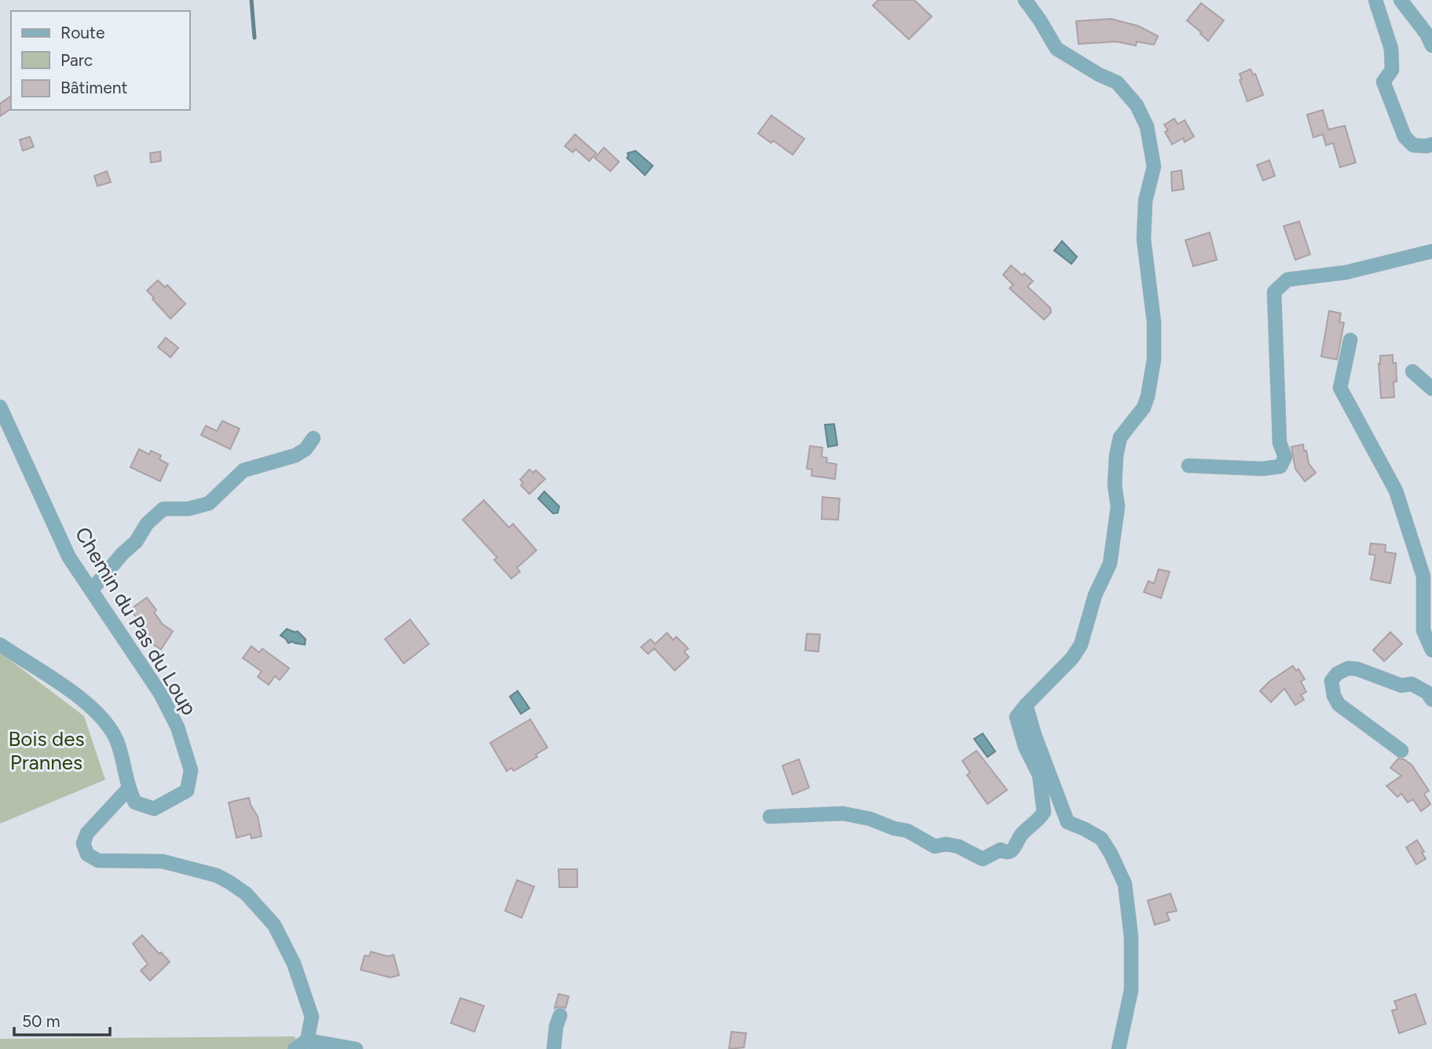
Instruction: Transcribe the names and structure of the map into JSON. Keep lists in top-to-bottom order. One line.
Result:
{"streets":{"street":["Chemin du Pas du Loup"]},"parks":["Bois des Prannes"],"legend":["Route","Parc","Bâtiment"],"scale_bar":"50 m"}
